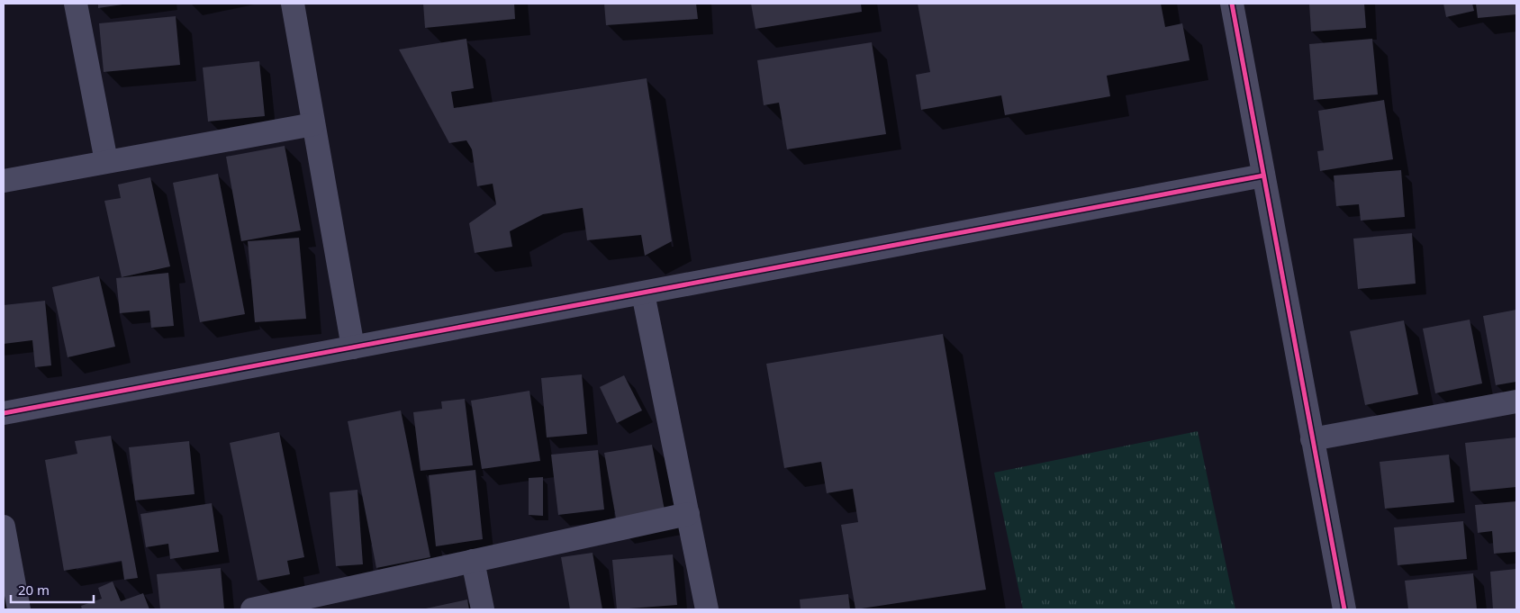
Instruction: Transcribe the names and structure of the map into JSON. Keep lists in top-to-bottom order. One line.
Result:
{"scale_bar":"20 m"}
